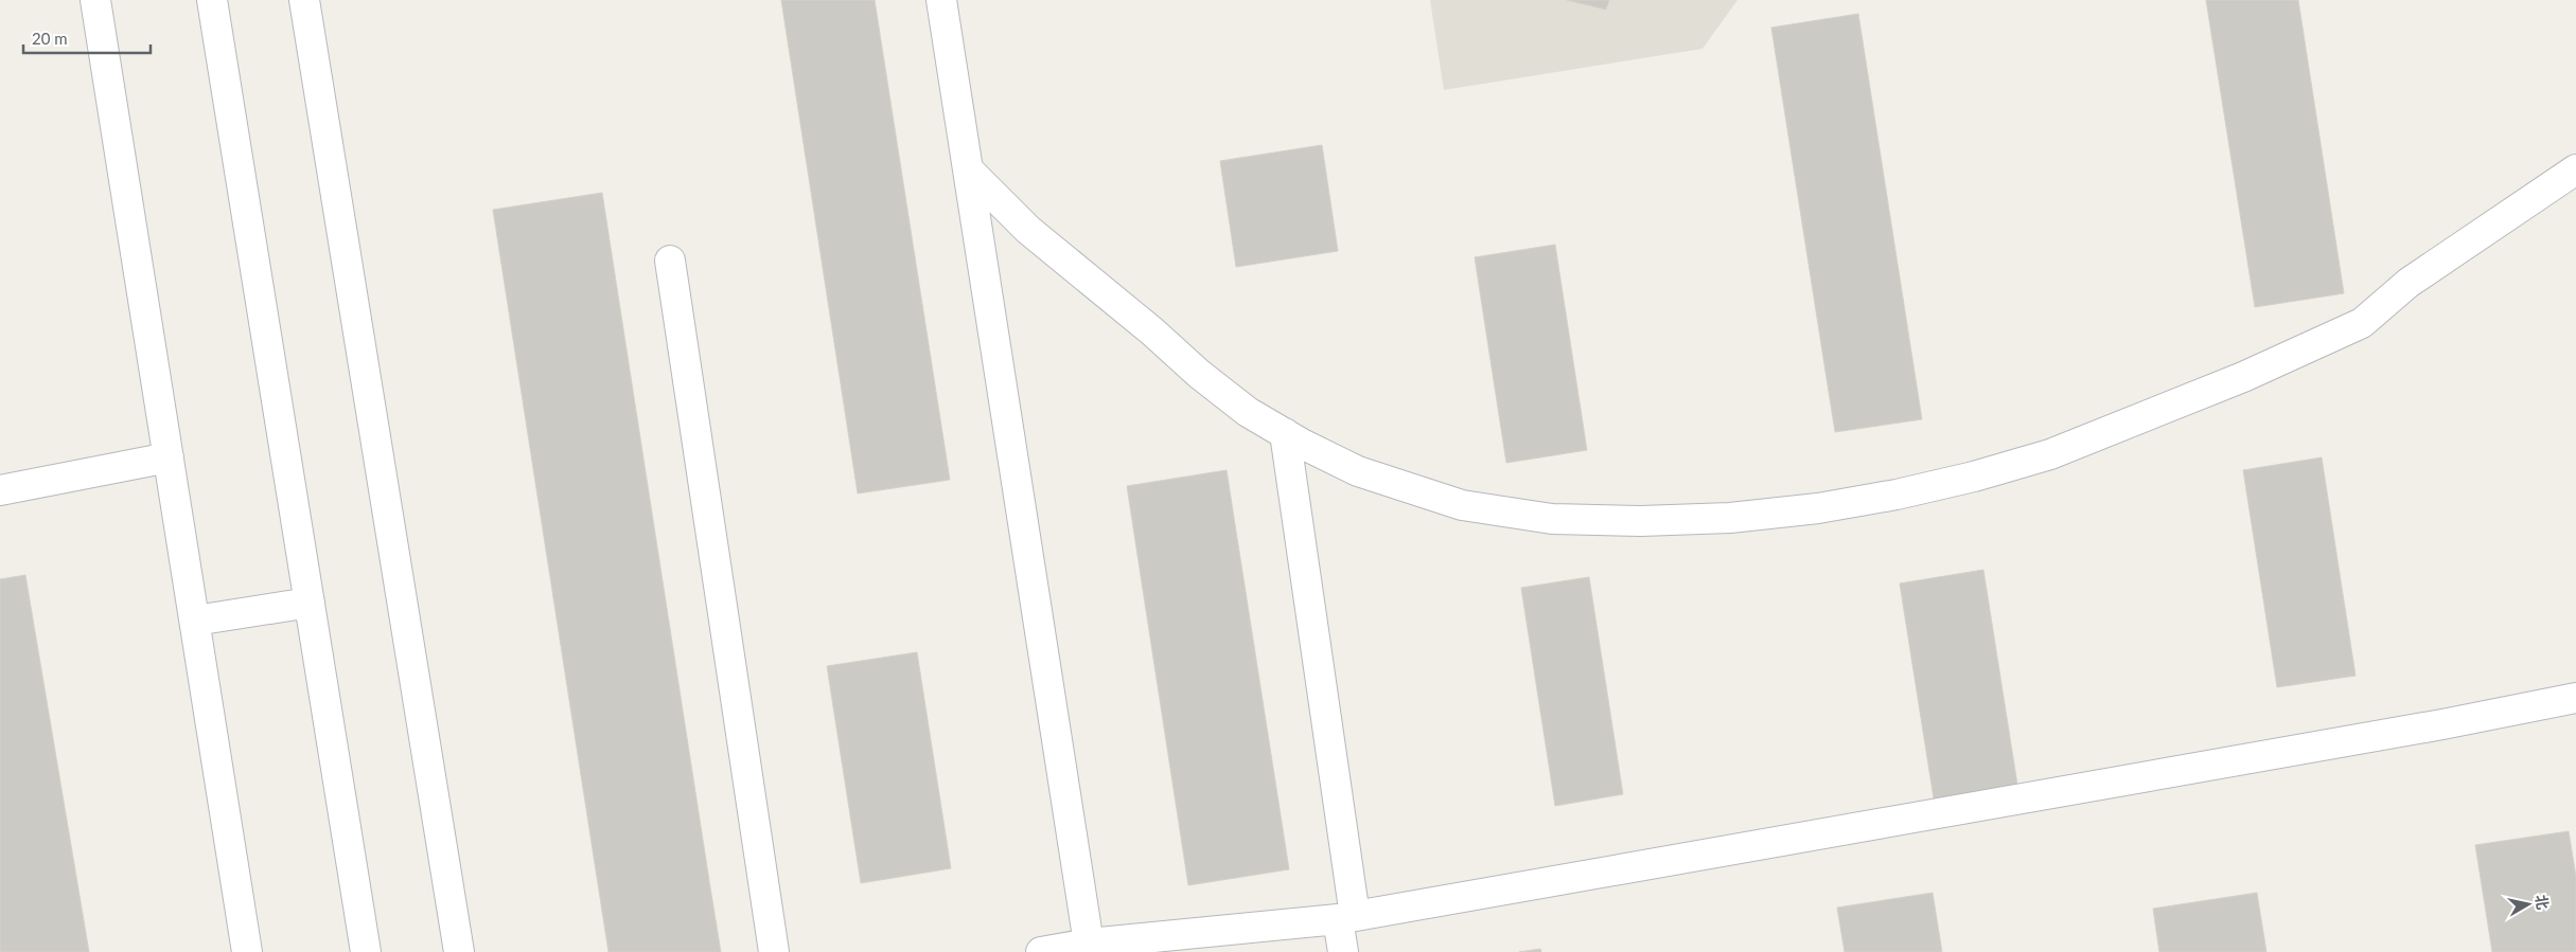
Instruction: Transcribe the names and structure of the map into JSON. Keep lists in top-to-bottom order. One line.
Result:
{"scale_bar":"20 m","north":"right"}
